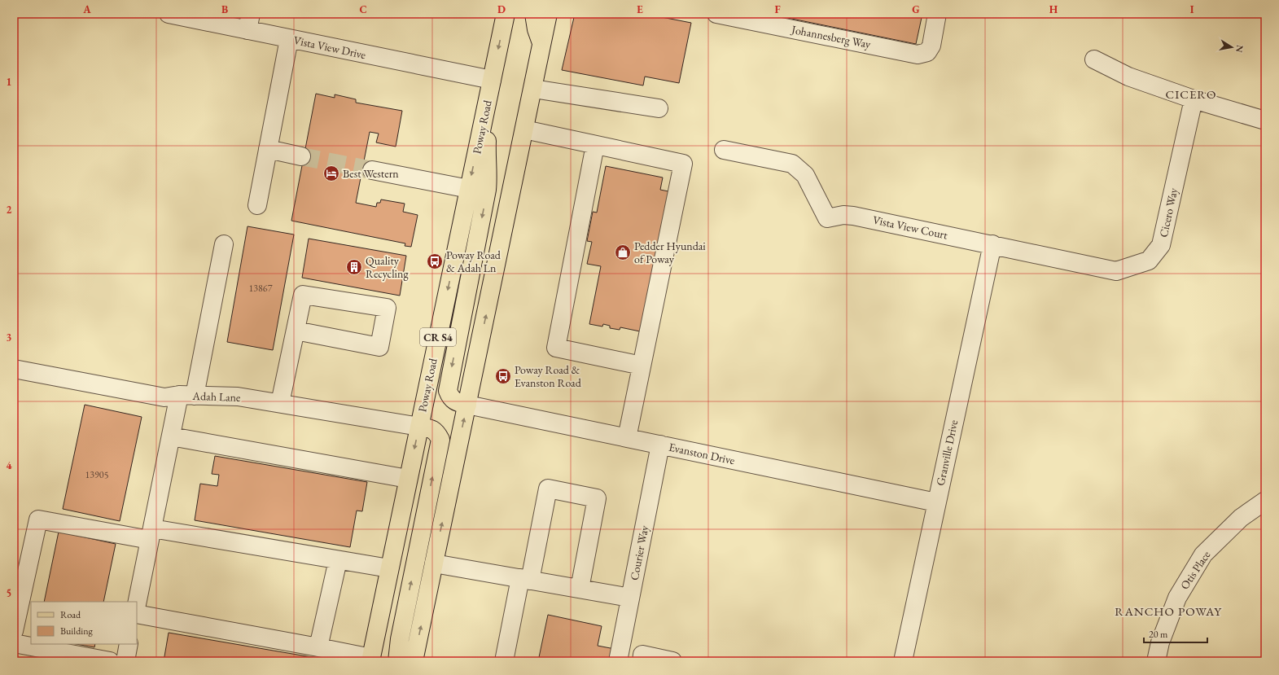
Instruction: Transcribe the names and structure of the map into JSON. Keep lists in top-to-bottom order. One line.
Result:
{"streets":{"main road":["Poway Road","CR S4"],"street":["Johannesberg Way","Vista View Drive","Cicero Way","Vista View Court","Adah Lane","Granville Drive","Evanston Drive","Courier Way","Otis Place"]},"crossings":[["Vista View Drive","Poway Road"],["Poway Road","Adah Lane"],["Cicero Way","Vista View Court"],["Cicero Way","Granville Drive"],["Vista View Court","Granville Drive"],["Granville Drive","Evanston Drive"],["Evanston Drive","Courier Way"]],"districts":["CICERO","RANCHO POWAY"],"places":{"hotel":["Best Western"],"shop":["Pedder Hyundai of Poway"],"bus stop":["Poway Road & Adah Ln","Poway Road & Evanston Road"],"building":["Quality Recycling"]},"house_numbers":["13867","13905"],"legend":["Road","Building"],"scale_bar":"20 m","north":"right","grid":{"columns":["A","B","C","D","E","F","G","H","I"],"rows":["1","2","3","4","5"]}}
